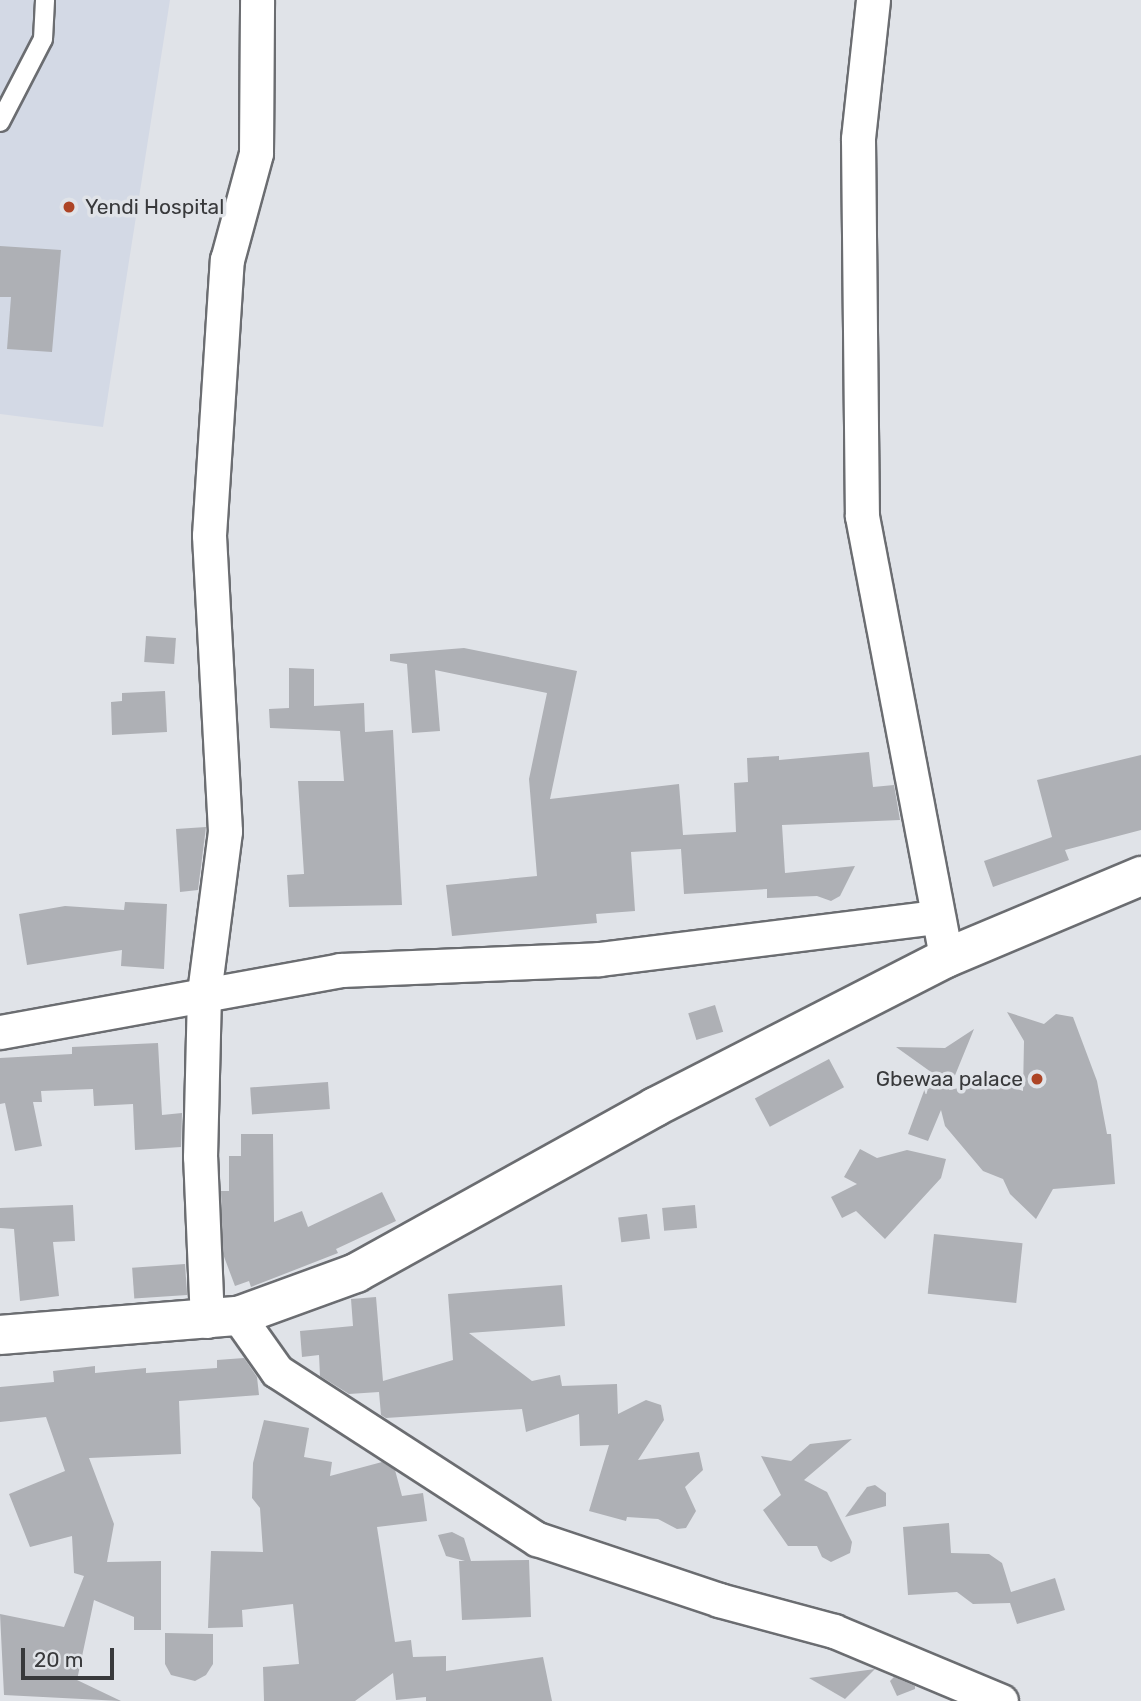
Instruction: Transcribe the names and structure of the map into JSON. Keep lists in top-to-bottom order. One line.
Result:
{"places":["Yendi Hospital","Gbewaa palace"],"scale_bar":"20 m"}
